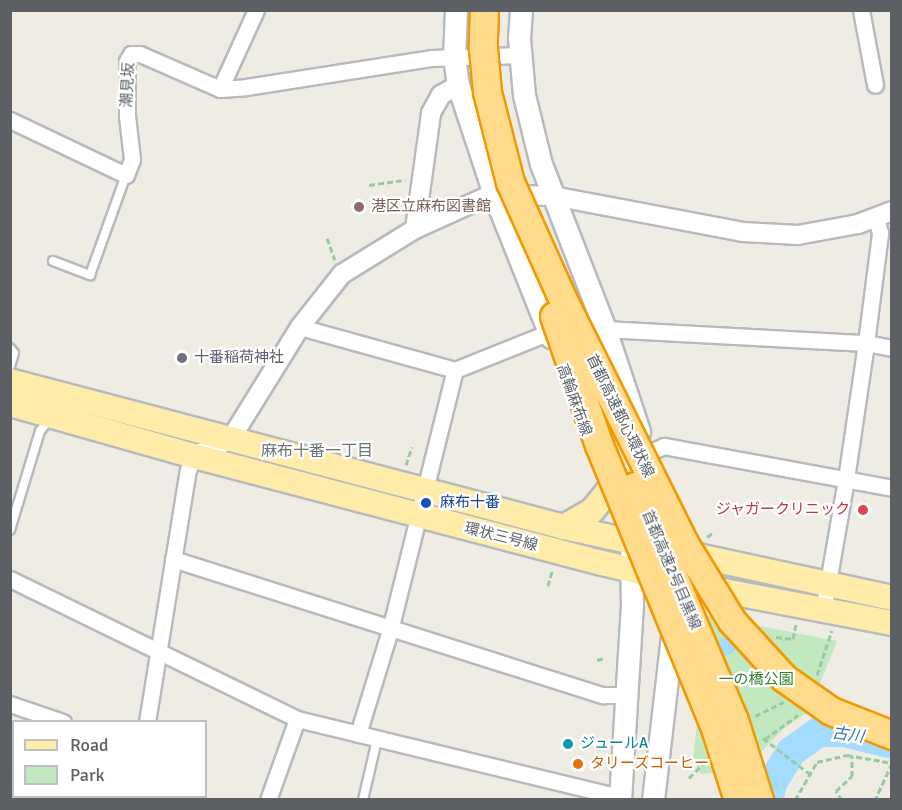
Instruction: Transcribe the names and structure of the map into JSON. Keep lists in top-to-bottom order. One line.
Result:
{"streets":{"highway":["首都高速都心環状線","首都高速2号目黒線"],"main road":["高輪麻布線","環状三号線"],"street":["潮見坂"]},"crossings":[["高輪麻布線","環状三号線"],["首都高速都心環状線","首都高速2号目黒線"]],"districts":["麻布十番一丁目"],"water":["古川"],"parks":["一の橋公園"],"places":["港区立麻布図書館","十番稲荷神社","麻布十番","ジャガークリニック","ジュールA","タリーズコーヒー"],"legend":["Road","Park"]}
